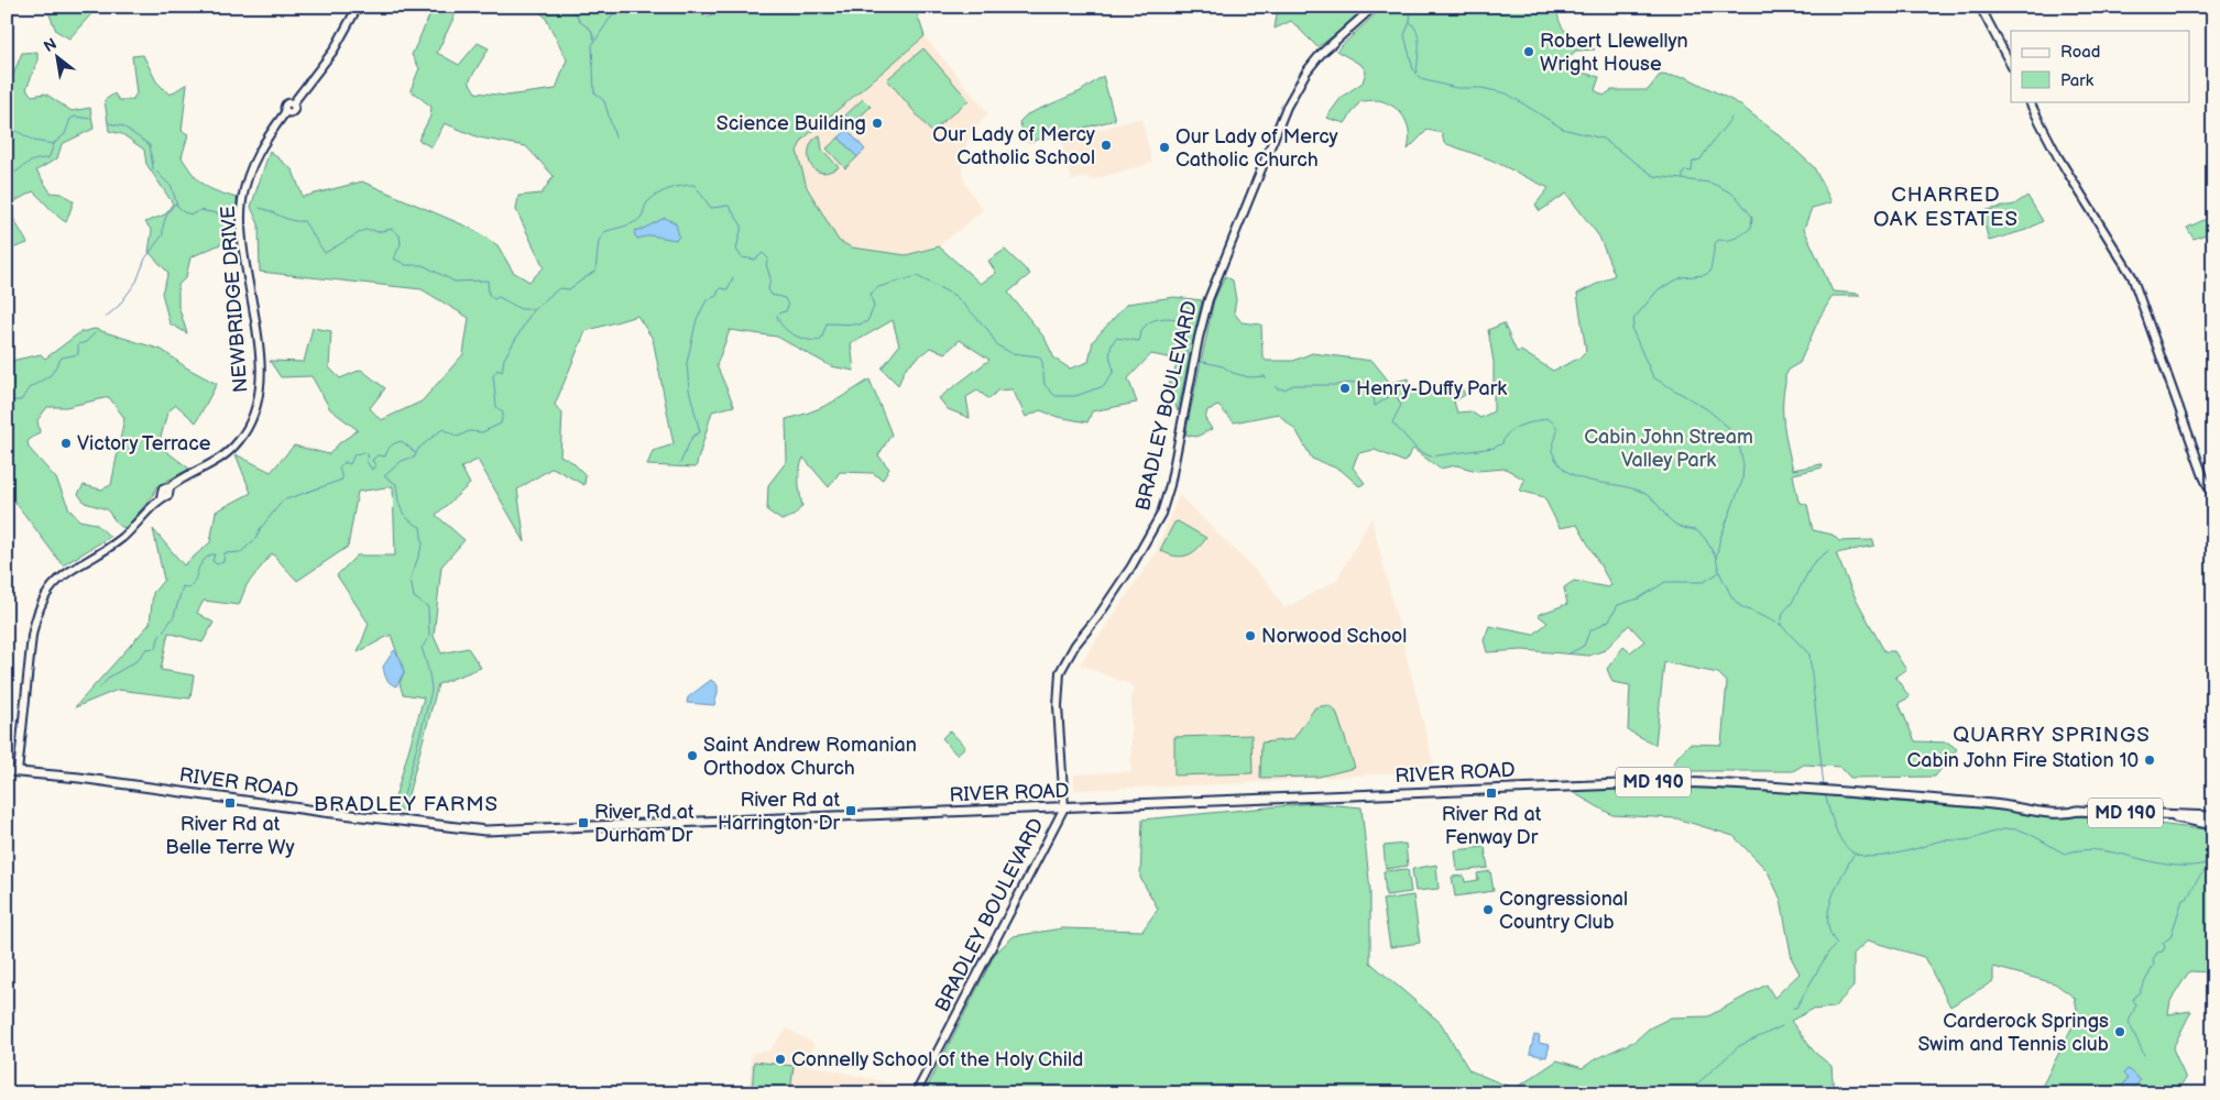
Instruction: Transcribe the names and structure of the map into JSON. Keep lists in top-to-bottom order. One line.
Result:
{"streets":{"main road":["NEWBRIDGE DRIVE","BRADLEY BOULEVARD","RIVER ROAD","MD 190"]},"crossings":[["NEWBRIDGE DRIVE","RIVER ROAD"],["BRADLEY BOULEVARD","RIVER ROAD"]],"districts":["CHARRED OAK ESTATES","QUARRY SPRINGS","BRADLEY FARMS"],"parks":["Cabin John Stream Valley Park"],"places":{"other":["Robert Llewellyn Wright House","Science Building","Our Lady of Mercy Catholic School","Our Lady of Mercy Catholic Church","Henry-Duffy Park","Victory Terrace","Norwood School","Saint Andrew Romanian Orthodox Church","Cabin John Fire Station 10","Congressional Country Club","Carderock Springs Swim and Tennis club","Connelly School of the Holy Child"],"transit":["River Rd at Fenway Dr","River Rd at Belle Terre Wy","River Rd at Harrington Dr","River Rd at Durham Dr"]},"legend":["Road","Park"],"north":"top left"}
